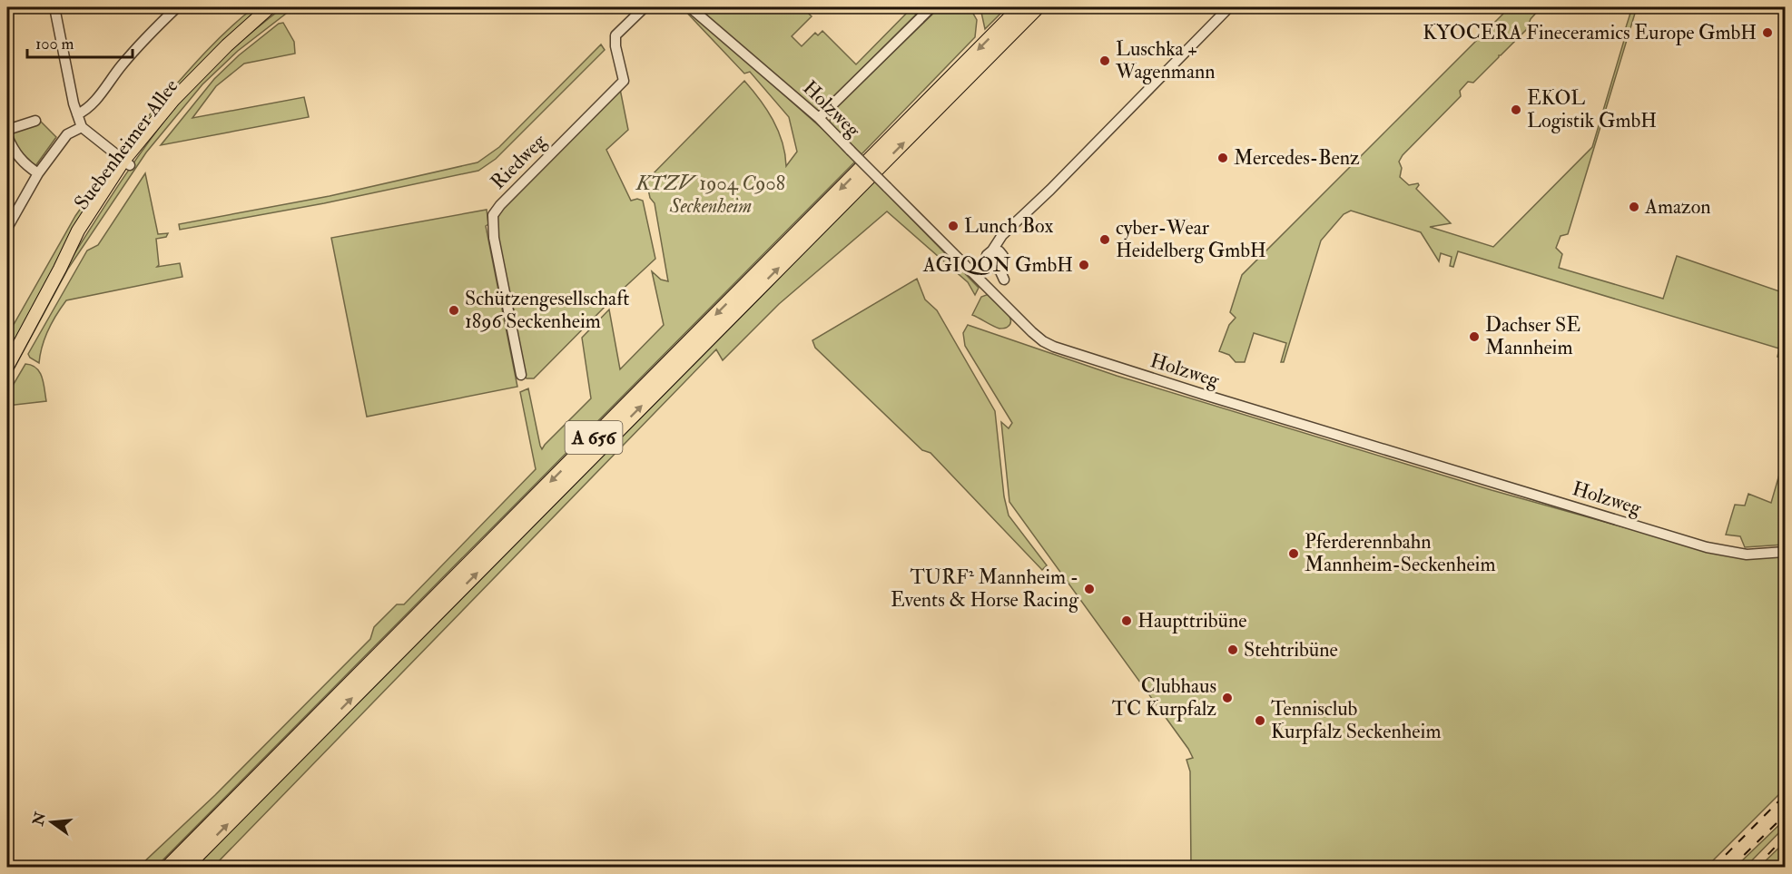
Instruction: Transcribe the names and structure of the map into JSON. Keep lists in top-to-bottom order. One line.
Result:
{"streets":{"highway":["A 656"],"main road":["Suebenheimer Allee"],"street":["Holzweg","Riedweg"]},"parks":["KTZV 1904 C908 Seckenheim"],"places":["KYOCERA Fineceramics Europe GmbH","Luschka + Wagenmann","EKOL Logistik GmbH","Mercedes-Benz","Amazon","Lunch Box","cyber-Wear Heidelberg GmbH","AGIQON GmbH","Schützengesellschaft 1896 Seckenheim","Dachser SE Mannheim","Pferderennbahn Mannheim-Seckenheim","TURF² Mannheim - Events & Horse Racing","Haupttribüne","Stehtribüne","Clubhaus TC Kurpfalz","Tennisclub Kurpfalz Seckenheim"],"scale_bar":"100 m","north":"left"}
